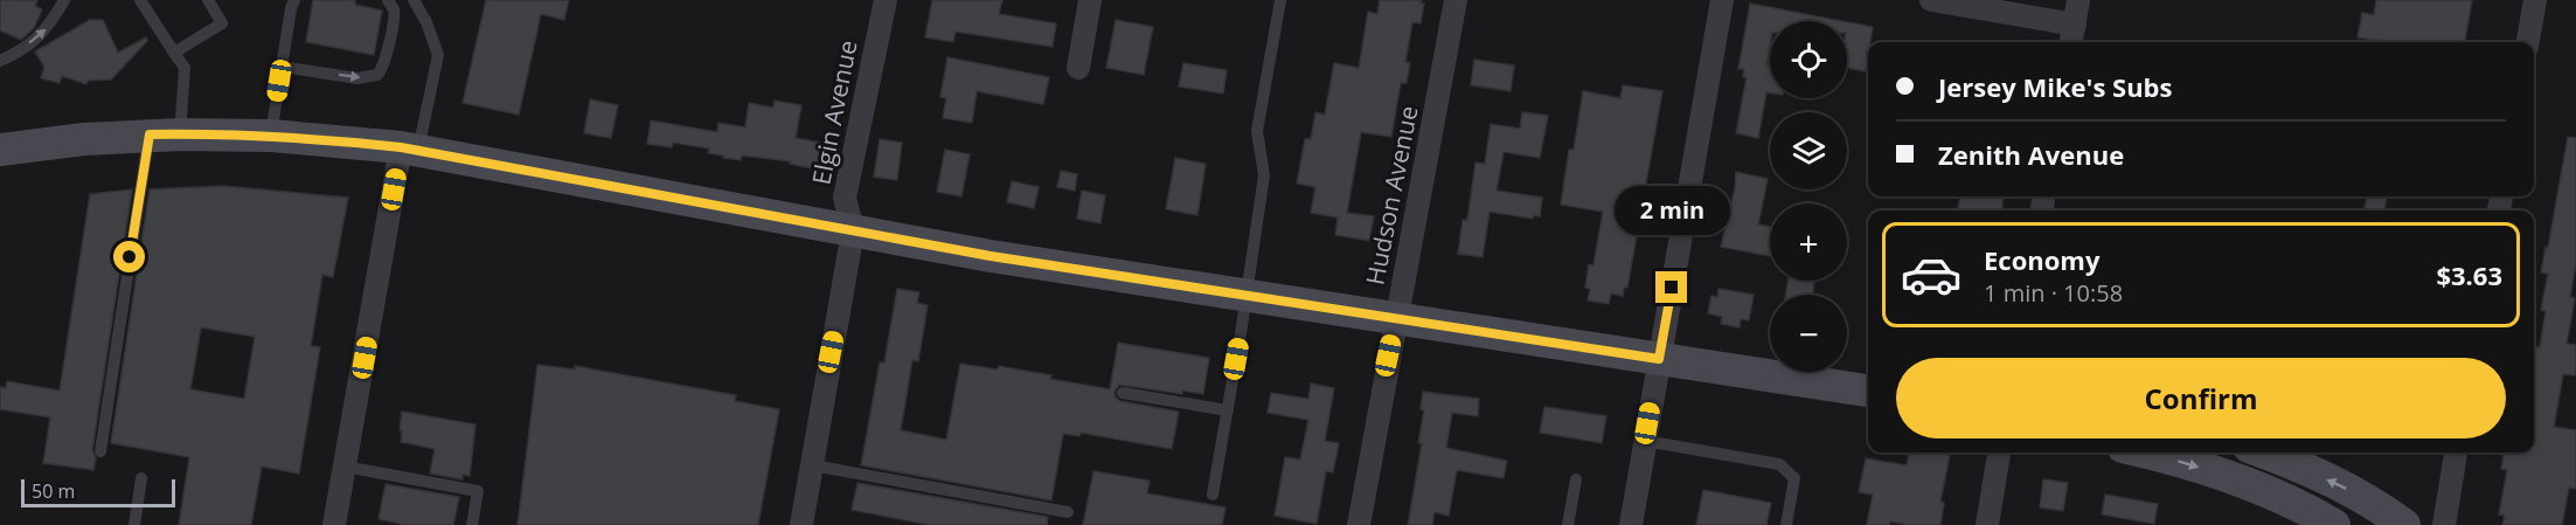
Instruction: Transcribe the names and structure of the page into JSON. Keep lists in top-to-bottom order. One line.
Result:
{"streets":{"street":["Elgin Avenue","Hudson Avenue"]},"scale_bar":"50 m","page":{"map_buttons":["+","−"],"banner":["Jersey Mike's Subs","Zenith Avenue"],"bubble":"2 min","list":[{"name":"Economy","note":"1 min · 10:58","value":"$3.63"}],"buttons":"Confirm","scale":"50 m"}}
